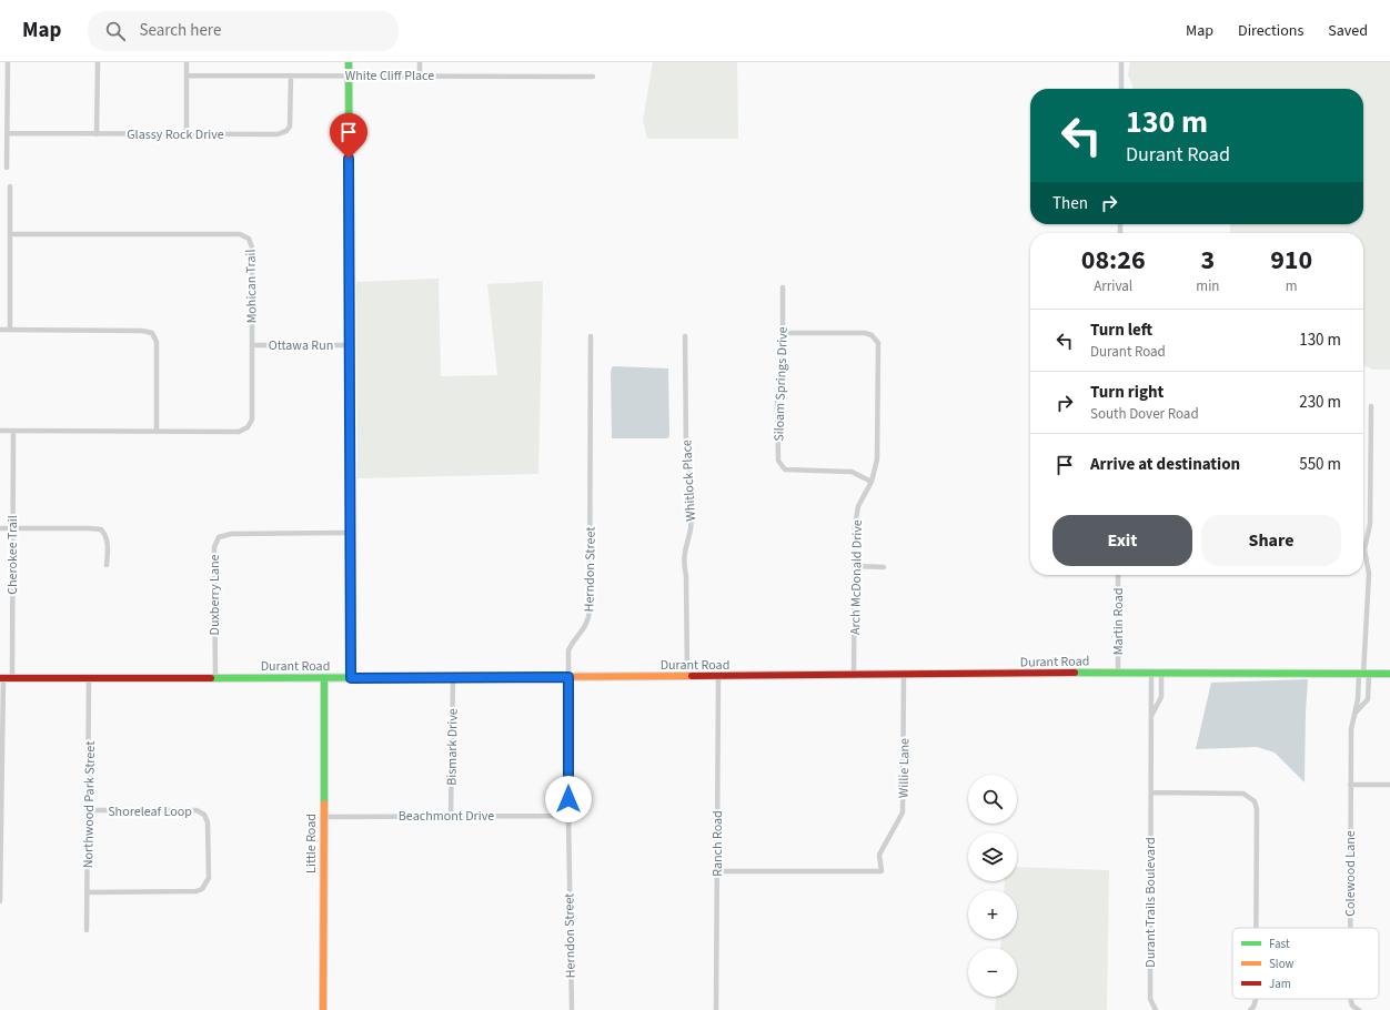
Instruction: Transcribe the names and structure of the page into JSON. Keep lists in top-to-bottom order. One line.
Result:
{"streets":{"street":["White Cliff Place","Glassy Rock Drive","Mohican Trail","Ottawa Run","Siloam Springs Drive","Whitlock Place","Cherokee Trail","Herndon Street","Arch McDonald Drive","Duxberry Lane","Martin Road","Durant Road","Bismark Drive","Willie Lane","Northwood Park Street","Shoreleaf Loop","Beachmont Drive","Little Road","Ranch Road","Colewood Lane","Durant Trails Boulevard"]},"crossings":[["White Cliff Place","Glassy Rock Drive"],["Mohican Trail","Ottawa Run"],["Mohican Trail","Cherokee Trail"],["Siloam Springs Drive","Arch McDonald Drive"],["Whitlock Place","Durant Road"],["Cherokee Trail","Durant Road"],["Herndon Street","Durant Road"],["Herndon Street","Beachmont Drive"],["Arch McDonald Drive","Durant Road"],["Duxberry Lane","Durant Road"],["Martin Road","Durant Road"],["Durant Road","Bismark Drive"],["Durant Road","Willie Lane"],["Durant Road","Northwood Park Street"],["Durant Road","Little Road"],["Durant Road","Ranch Road"],["Durant Road","Colewood Lane"],["Durant Road","Durant Trails Boulevard"],["Bismark Drive","Beachmont Drive"],["Willie Lane","Ranch Road"],["Northwood Park Street","Shoreleaf Loop"],["Beachmont Drive","Little Road"]],"legend":["Fast","Slow","Jam"],"page":{"header":"Map","search":"Search here","nav":["Map","Directions","Saved"],"turn":["130 m","Durant Road"],"then":"Then","eta":["08:26","Arrival","3","min","910","m"],"list":[{"name":"Turn left","note":"Durant Road","value":"130 m"},{"name":"Turn right","note":"South Dover Road","value":"230 m"},{"name":"Arrive at destination","value":"550 m"}],"buttons":["Exit","Share"],"map_buttons":["+","−"]}}
